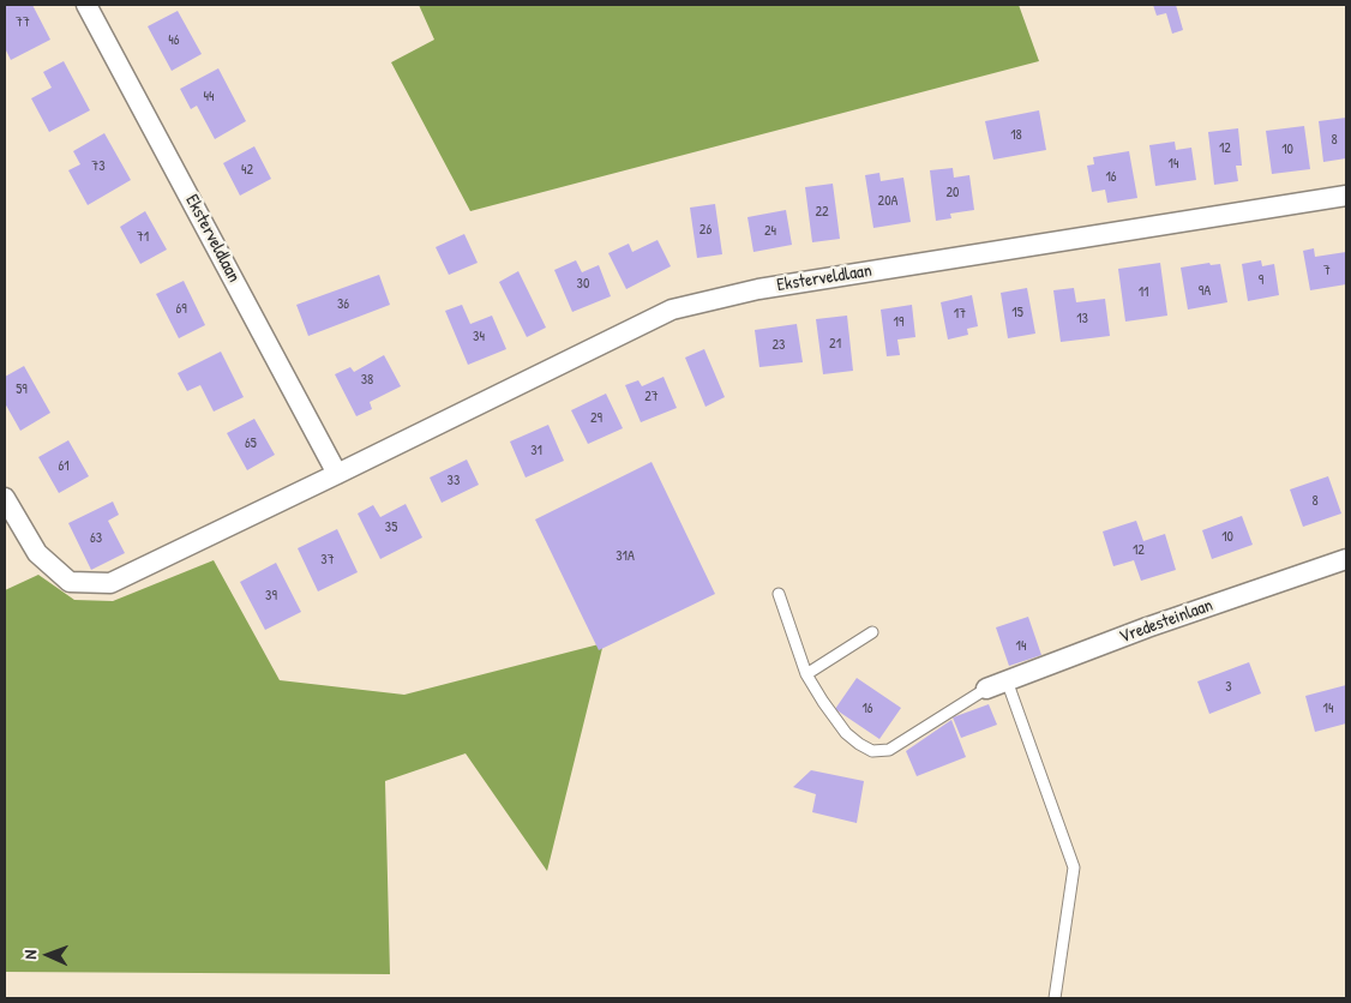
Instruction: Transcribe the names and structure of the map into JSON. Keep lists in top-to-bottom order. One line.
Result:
{"streets":{"street":["Eksterveldlaan","Vredesteinlaan"]},"house_numbers":["77","46","44","18","8","12","10","14","73","42","16","20","20A","22","26","24","71","7","9","30","9A","11","36","69","15","17","13","19","34","21","23","38","59","27","29","65","31","61","33","8","35","10","63","12","31A","37","39","14","3","16","14"],"north":"left"}
